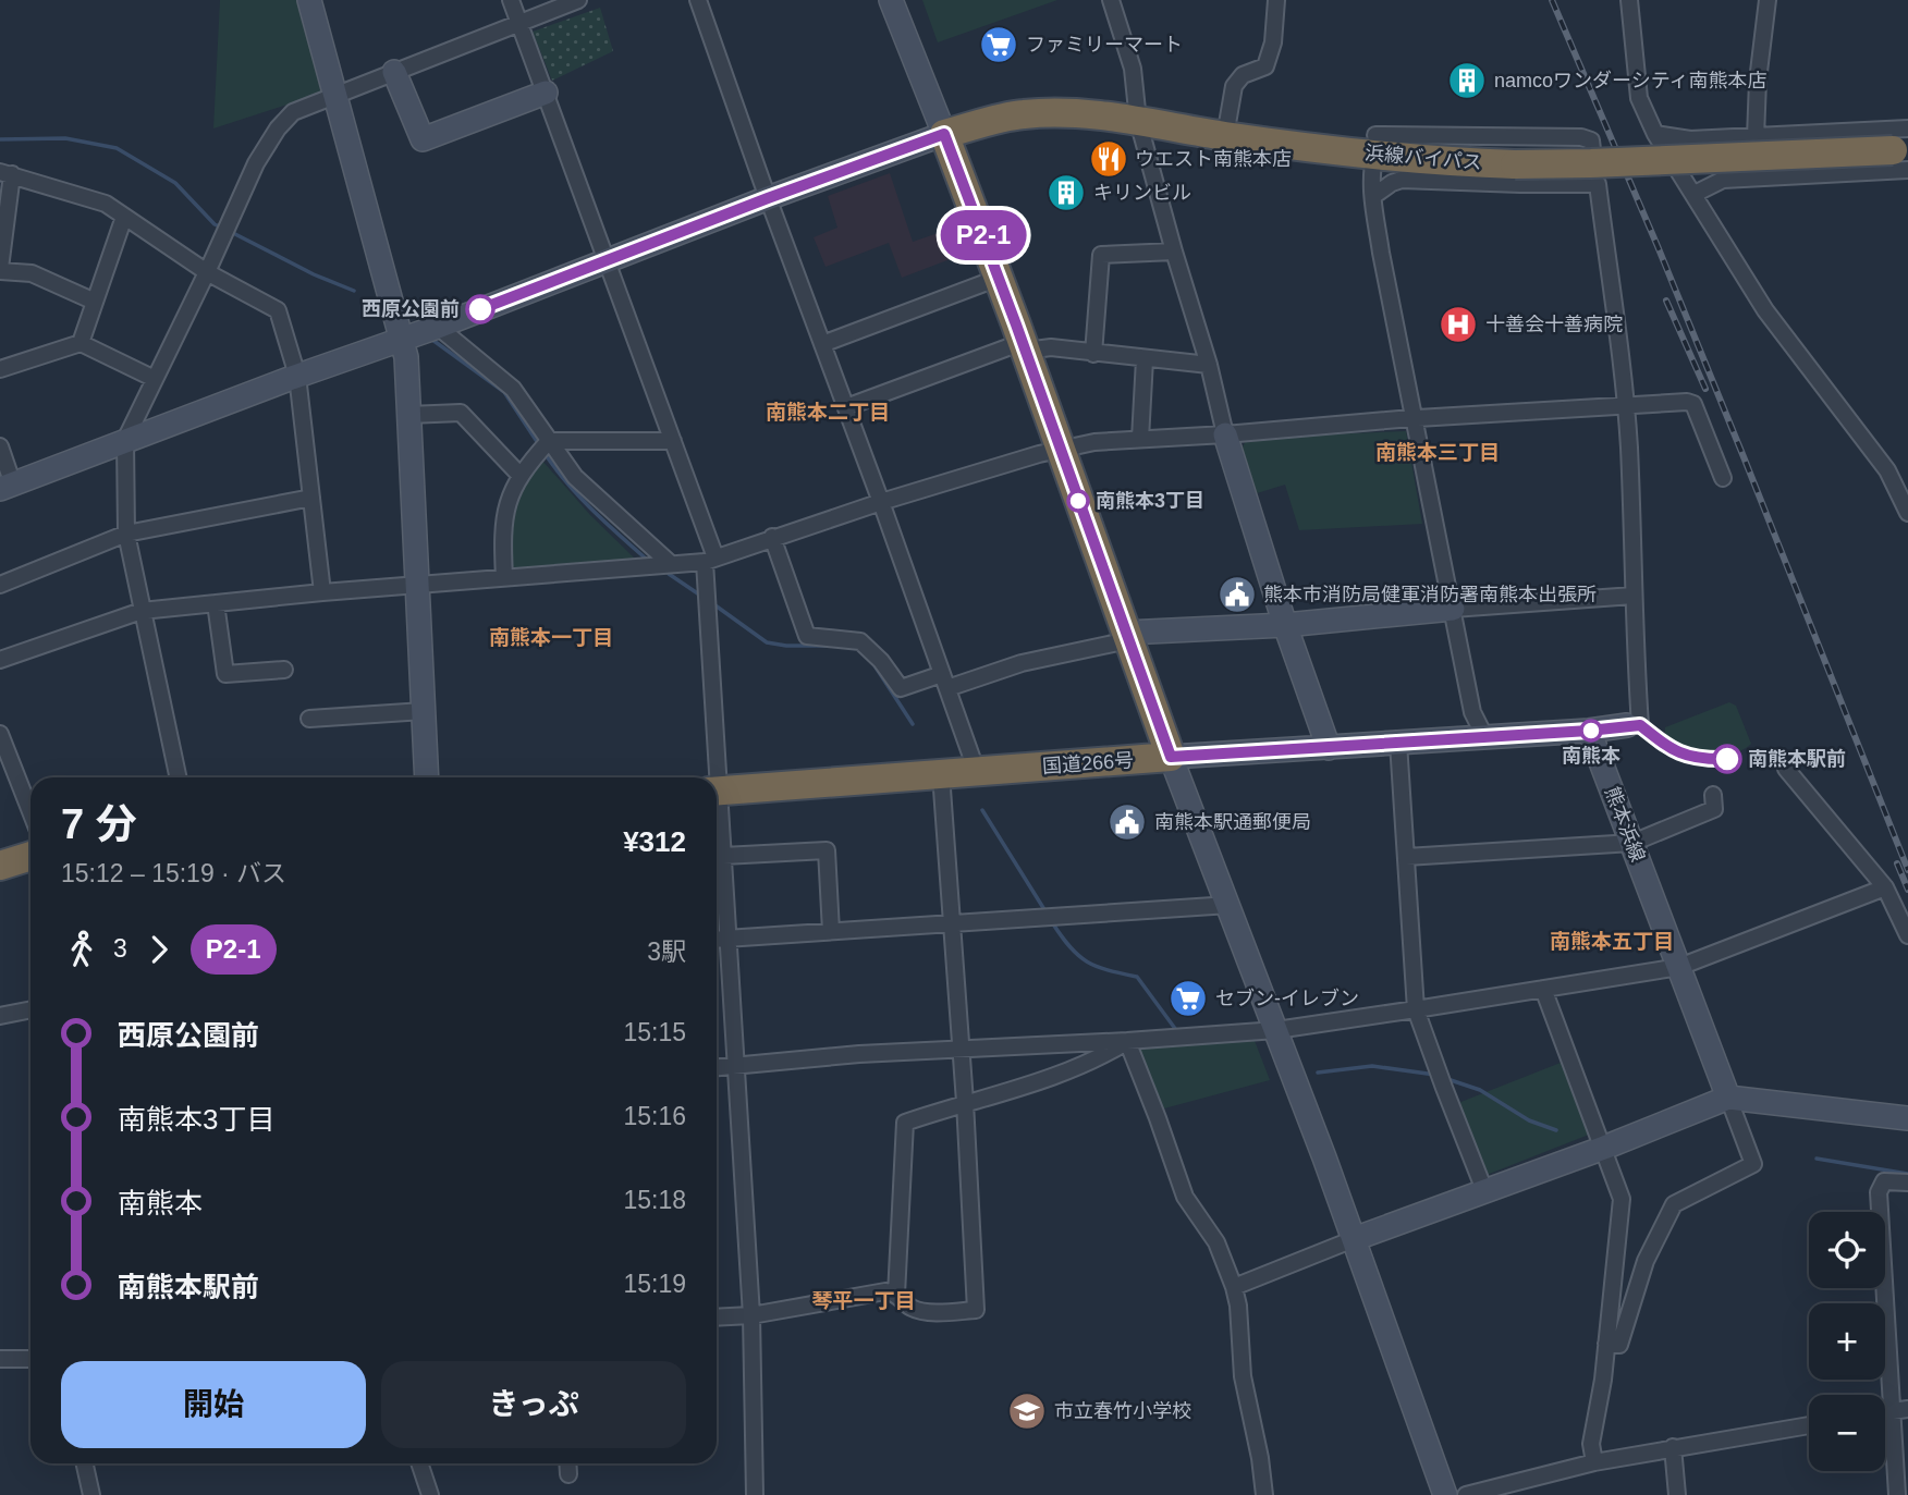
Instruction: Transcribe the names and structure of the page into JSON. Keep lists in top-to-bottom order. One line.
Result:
{"streets":{"highway":["浜線バイパス","国道266号"],"street":["熊本浜線"]},"districts":["南熊本二丁目","南熊本三丁目","南熊本一丁目","南熊本五丁目","琴平一丁目"],"places":{"supermarket":["ファミリーマート","セブン-イレブン"],"building":["namcoワンダーシティ南熊本店","キリンビル"],"restaurant":["ウエスト南熊本店"],"other":["西原公園前","南熊本3丁目","南熊本","南熊本駅前"],"hospital":["十善会十善病院"],"public building":["熊本市消防局健軍消防署南熊本出張所","南熊本駅通郵便局"],"school or university":["市立春竹小学校"]},"lines":["bus line P2-1"],"page":{"on_map":"P2-1","heading":["7 分","15:12 – 15:19 · バス","¥312"],"legs":["3","P2-1","3駅"],"list":[{"name":"西原公園前","value":"15:15"},{"name":"南熊本3丁目","value":"15:16"},{"name":"南熊本","value":"15:18"},{"name":"南熊本駅前","value":"15:19"}],"map_buttons":["+","−"],"buttons":["開始","きっぷ"]}}
